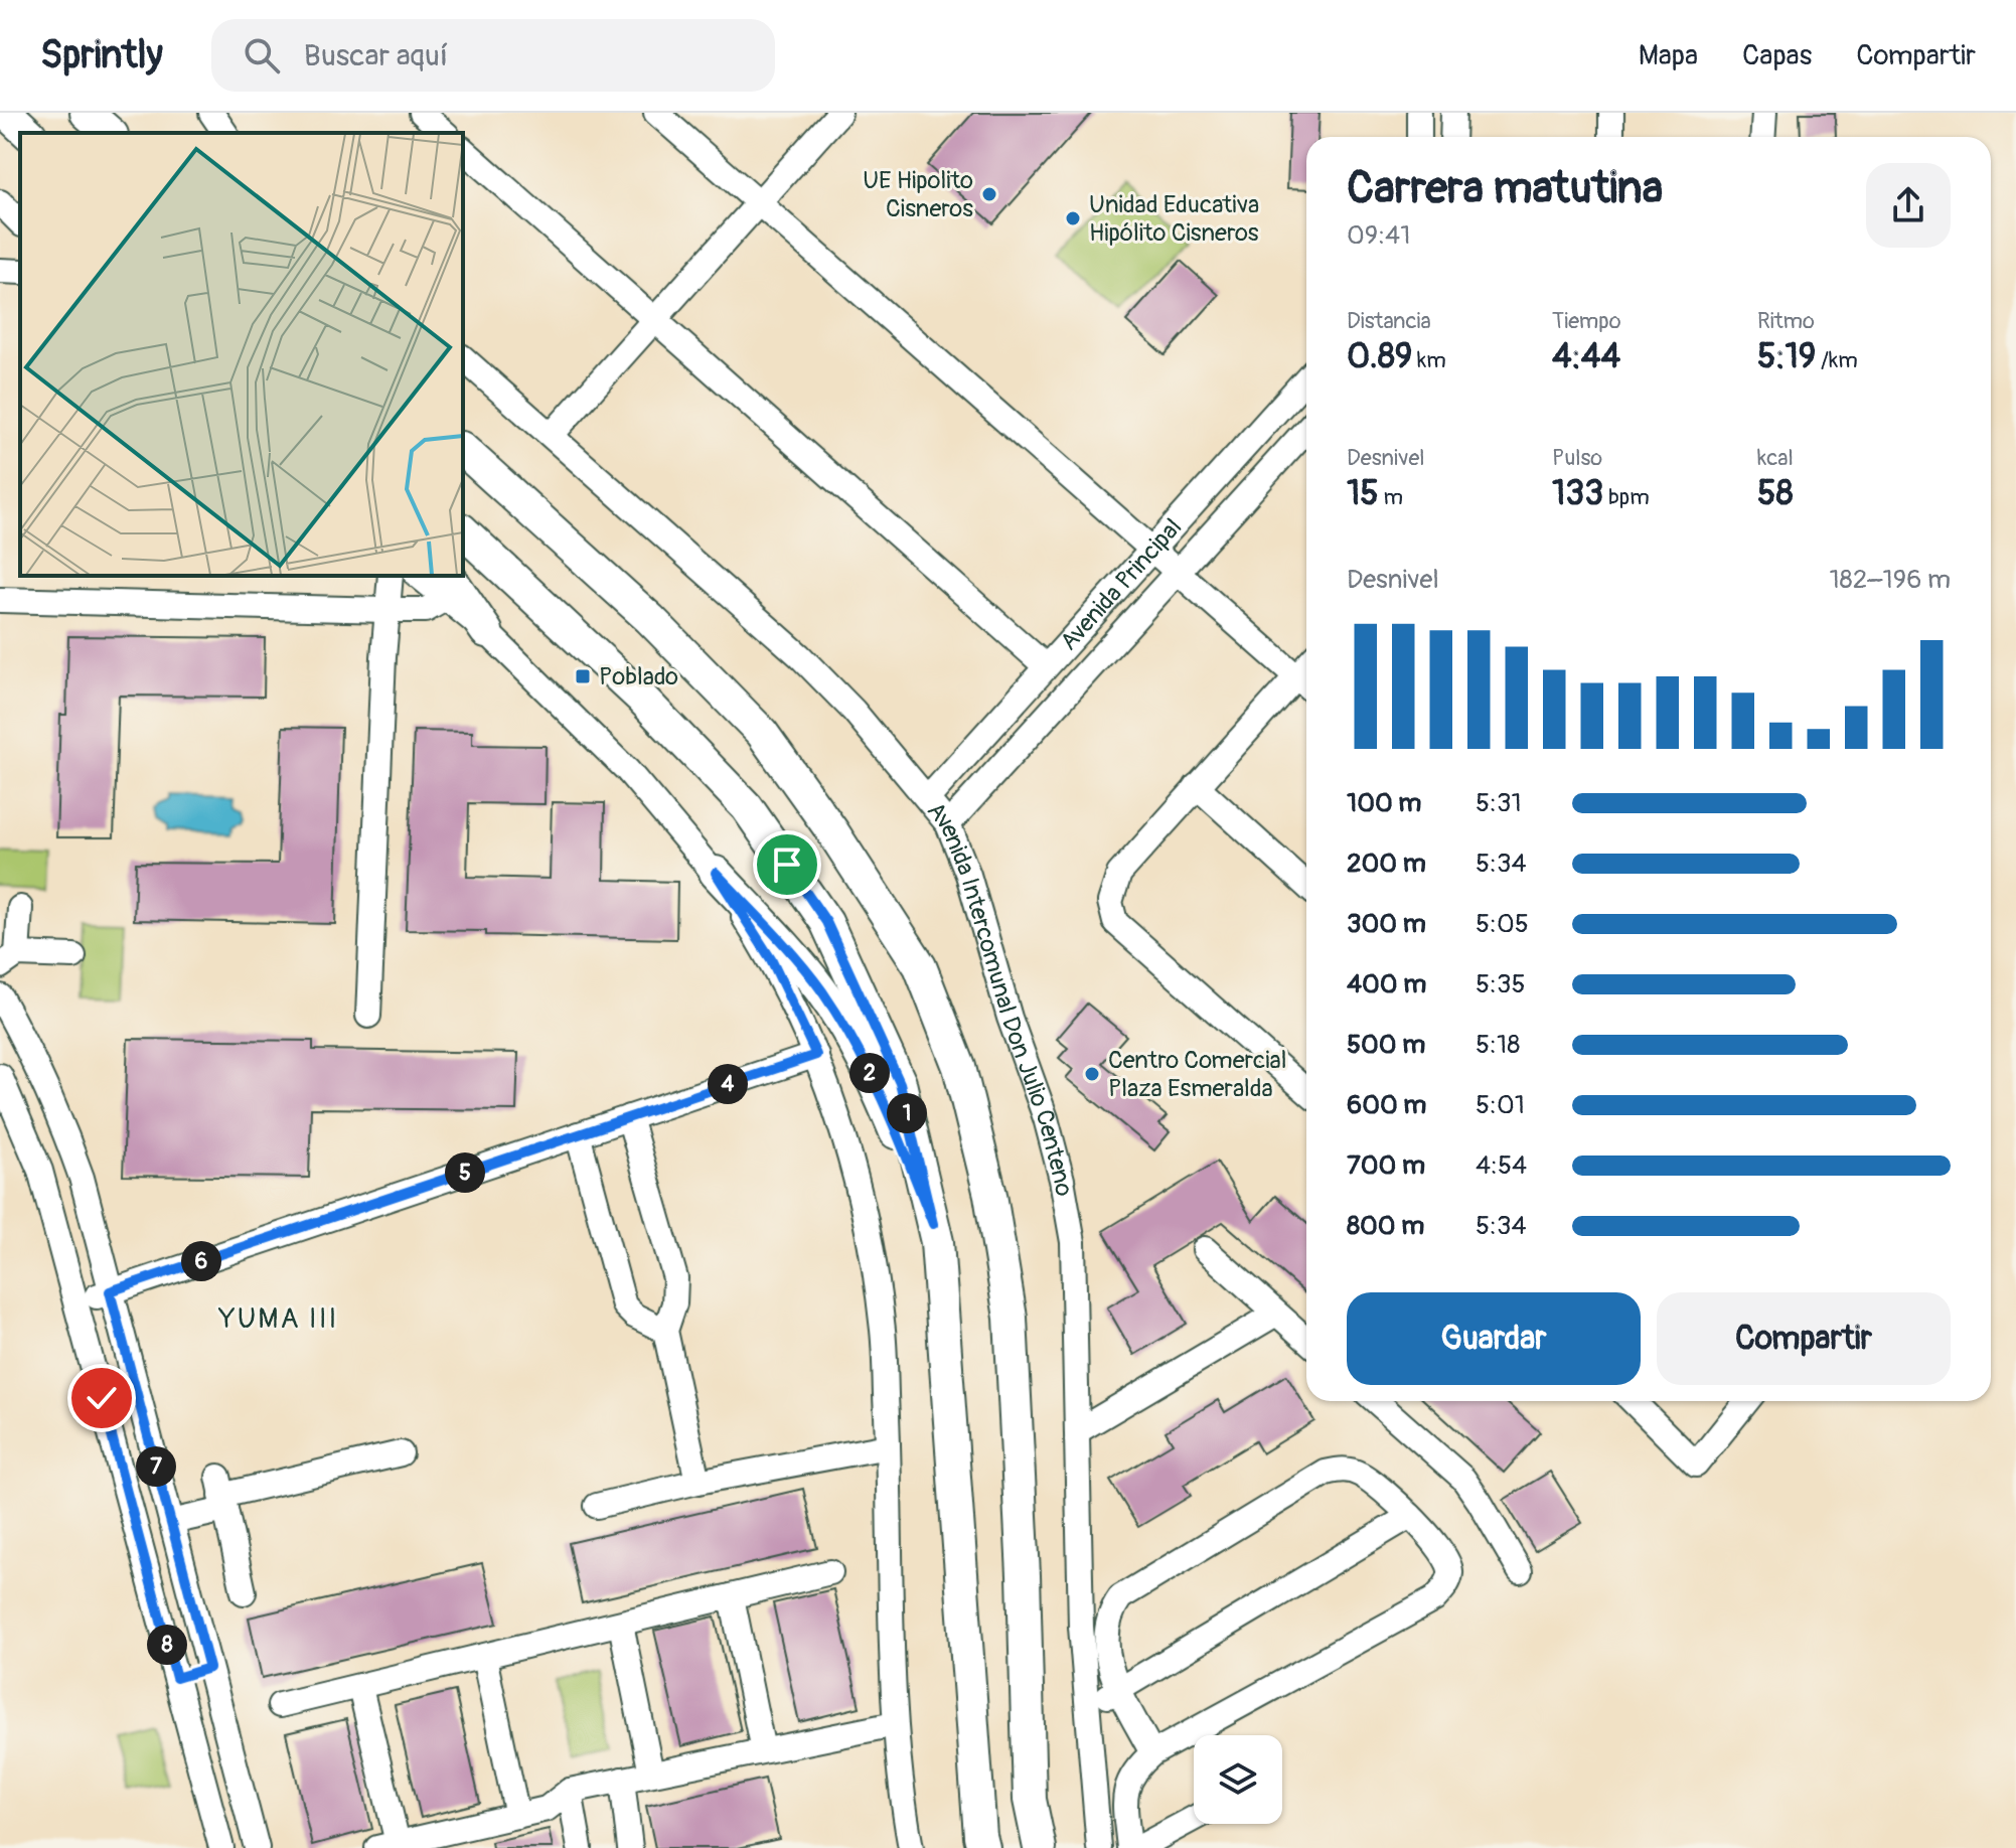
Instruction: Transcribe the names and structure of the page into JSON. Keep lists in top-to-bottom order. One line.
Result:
{"streets":{"street":["Avenida Principal","Avenida Intercomunal Don Julio Centeno"]},"crossings":[["Avenida Principal","Avenida Intercomunal Don Julio Centeno"]],"districts":["YUMA III"],"places":{"other":["UE Hipolito Cisneros","Unidad Educativa Hipólito Cisneros","Centro Comercial Plaza Esmeralda"],"transit":["Poblado"]},"page":{"header":"Sprintly","search":"Buscar aquí","nav":["Mapa","Capas","Compartir"],"heading":["Carrera matutina","09:41"],"stats":[["Distancia","0.89 km"],["Tiempo","4:44"],["Ritmo","5:19 /km"],["Desnivel","15 m"],["Pulso","133 bpm"],["kcal","58"]],"chart":["Desnivel","182–196 m"],"list":[{"name":"100 m","note":"5:31"},{"name":"200 m","note":"5:34"},{"name":"300 m","note":"5:05"},{"name":"400 m","note":"5:35"},{"name":"500 m","note":"5:18"},{"name":"600 m","note":"5:01"},{"name":"700 m","note":"4:54"},{"name":"800 m","note":"5:34"}],"pins":["2","4","1","5","6","7","8"],"buttons":["Guardar","Compartir"]}}
